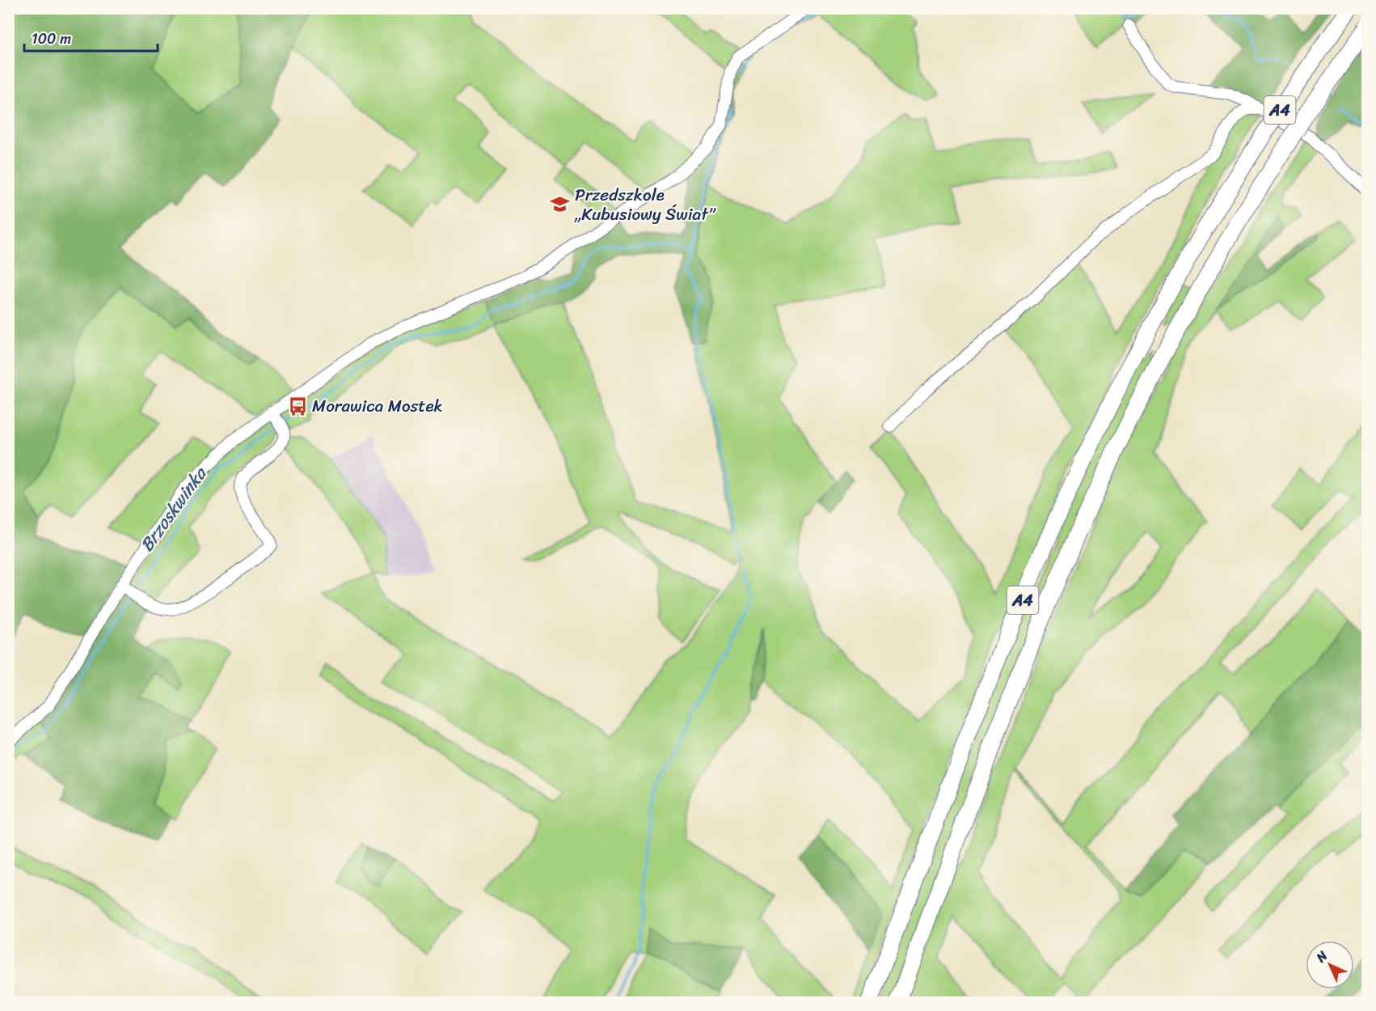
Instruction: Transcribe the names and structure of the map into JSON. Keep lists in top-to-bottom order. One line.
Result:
{"streets":{"highway":["A4"]},"water":["Brzoskwinka"],"places":{"school or university":["Przedszkole „Kubusiowy Świat”"],"bus stop":["Morawica Mostek"]},"scale_bar":"100 m","north":"top left"}
